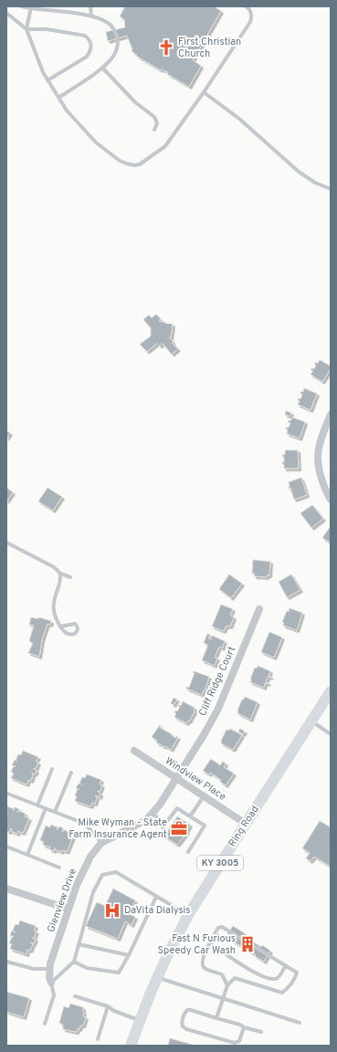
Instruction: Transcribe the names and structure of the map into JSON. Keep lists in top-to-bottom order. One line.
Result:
{"streets":{"main road":["Ring Road","KY 3005"],"street":["Cliff Ridge Court","Windview Place","Glenview Drive"]},"crossings":[["Cliff Ridge Court","Windview Place"],["Cliff Ridge Court","Glenview Drive"],["Windview Place","Ring Road"],["Windview Place","Glenview Drive"]],"places":{"church":["First Christian Church"],"office":["Mike Wyman - State Farm Insurance Agent"],"hospital":["DaVita Dialysis"],"building":["Fast N Furious Speedy Car Wash"]}}
